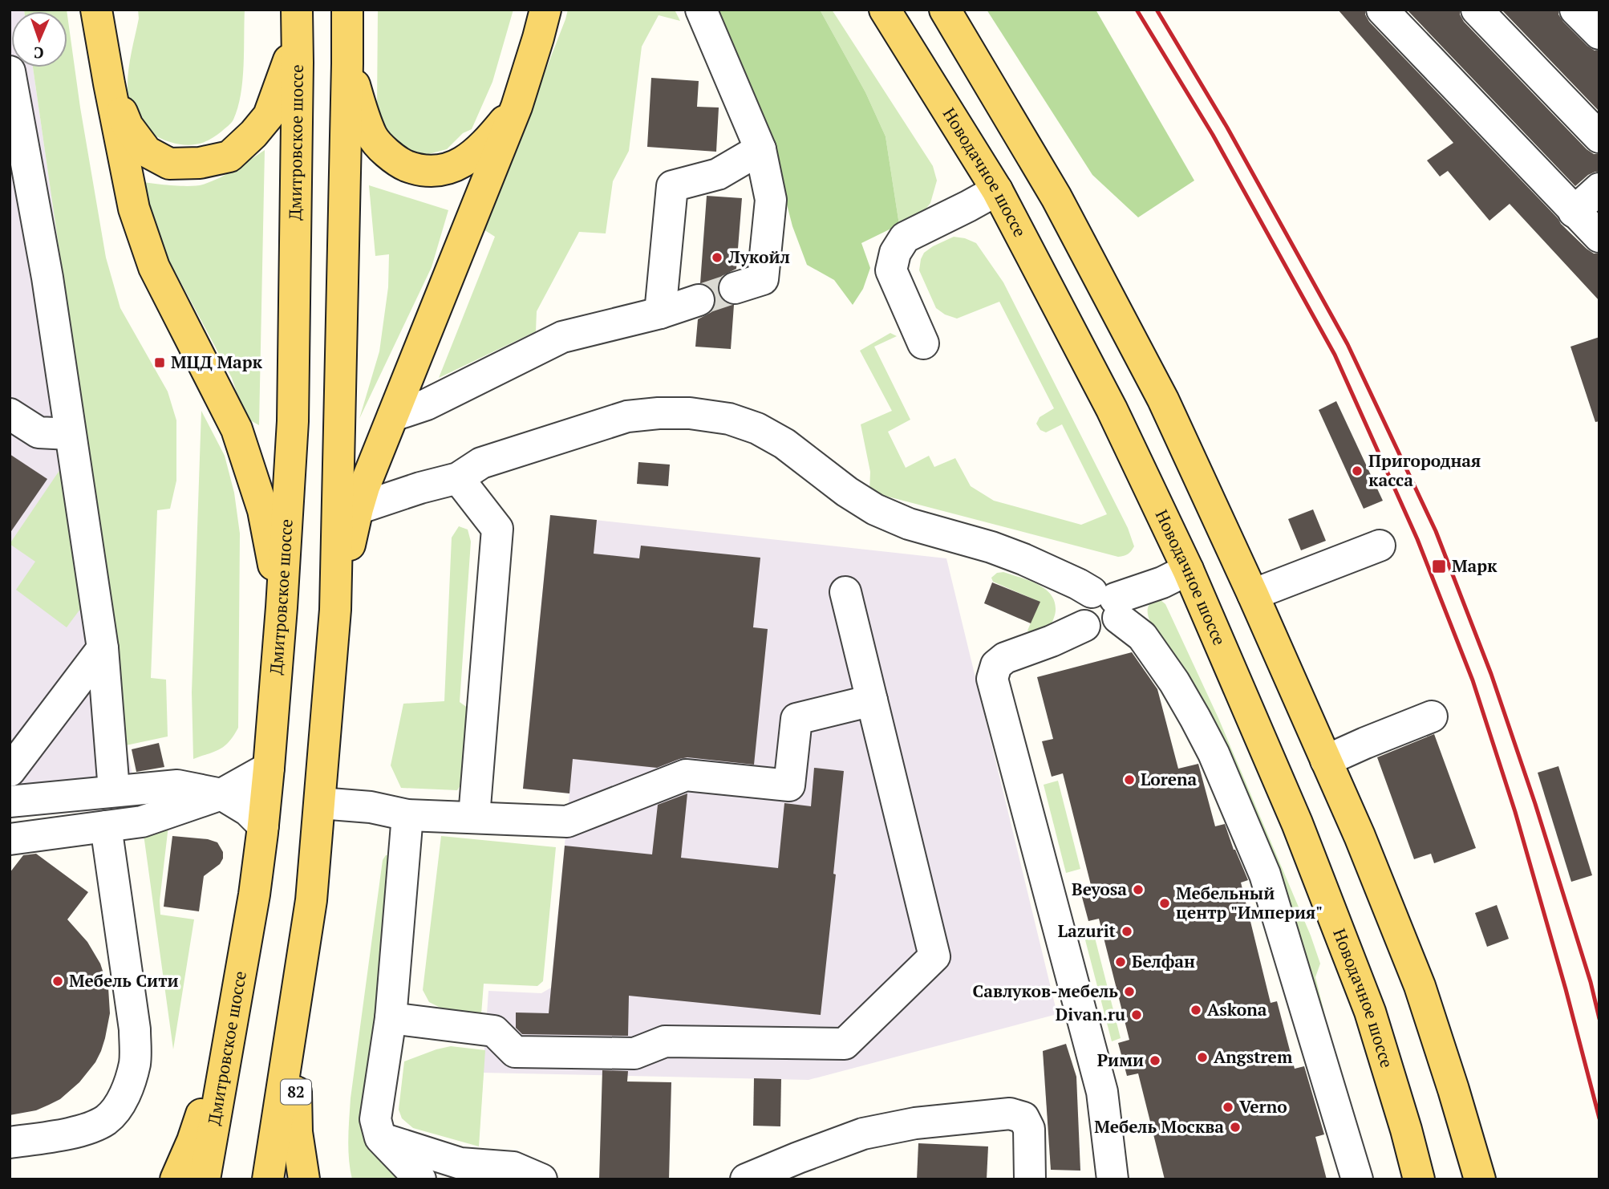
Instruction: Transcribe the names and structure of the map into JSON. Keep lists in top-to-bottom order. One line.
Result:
{"streets":{"main road":["Дмитровское шоссе","Новодачное шоссе","82"]},"places":{"other":["Лукойл","Пригородная касса","Lorena","Beyosa","Мебельный центр \"Империя\"","Lazurit","Белфан","Мебель Сити","Савлуков-мебель","Askona","Divan.ru","Angstrem","Рими","Verno","Мебель Москва"],"transit":["МЦД Марк","Марк"]},"north":"bottom"}
